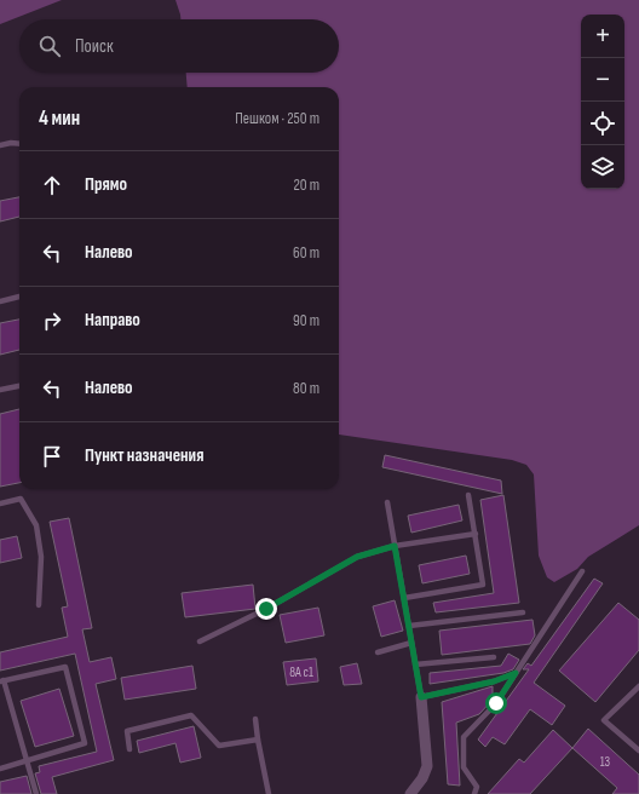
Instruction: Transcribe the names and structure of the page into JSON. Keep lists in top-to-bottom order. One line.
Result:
{"house_numbers":["8А с1","13"],"page":{"map_buttons":["+","−"],"search":"Поиск","heading":["4 мин","Пешком · 250 m"],"list":[["Прямо","20 m"],["Налево","60 m"],["Направо","90 m"],["Налево","80 m"],"Пункт назначения"]}}
